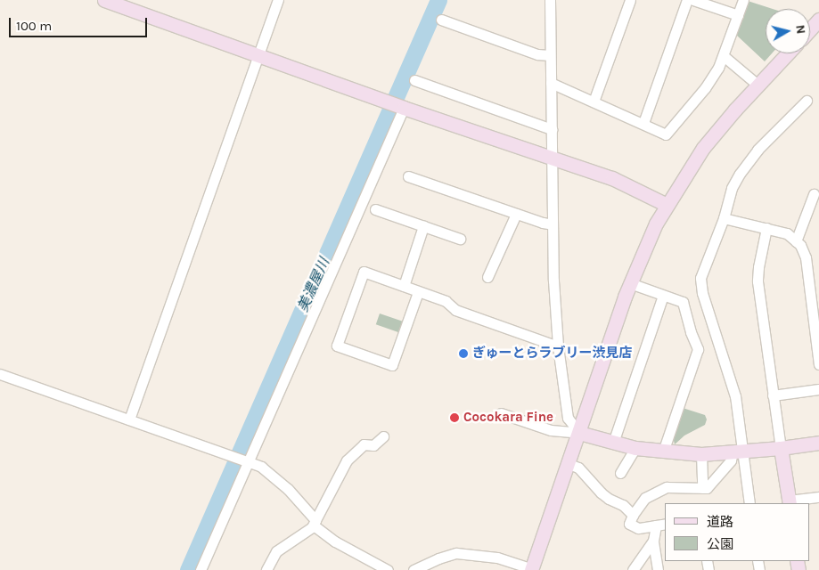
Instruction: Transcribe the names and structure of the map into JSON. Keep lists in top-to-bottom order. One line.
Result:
{"water":["美濃屋川"],"places":["ぎゅーとらラブリー渋見店","Cocokara Fine"],"legend":["道路","公園"],"scale_bar":"100 m","north":"right"}
